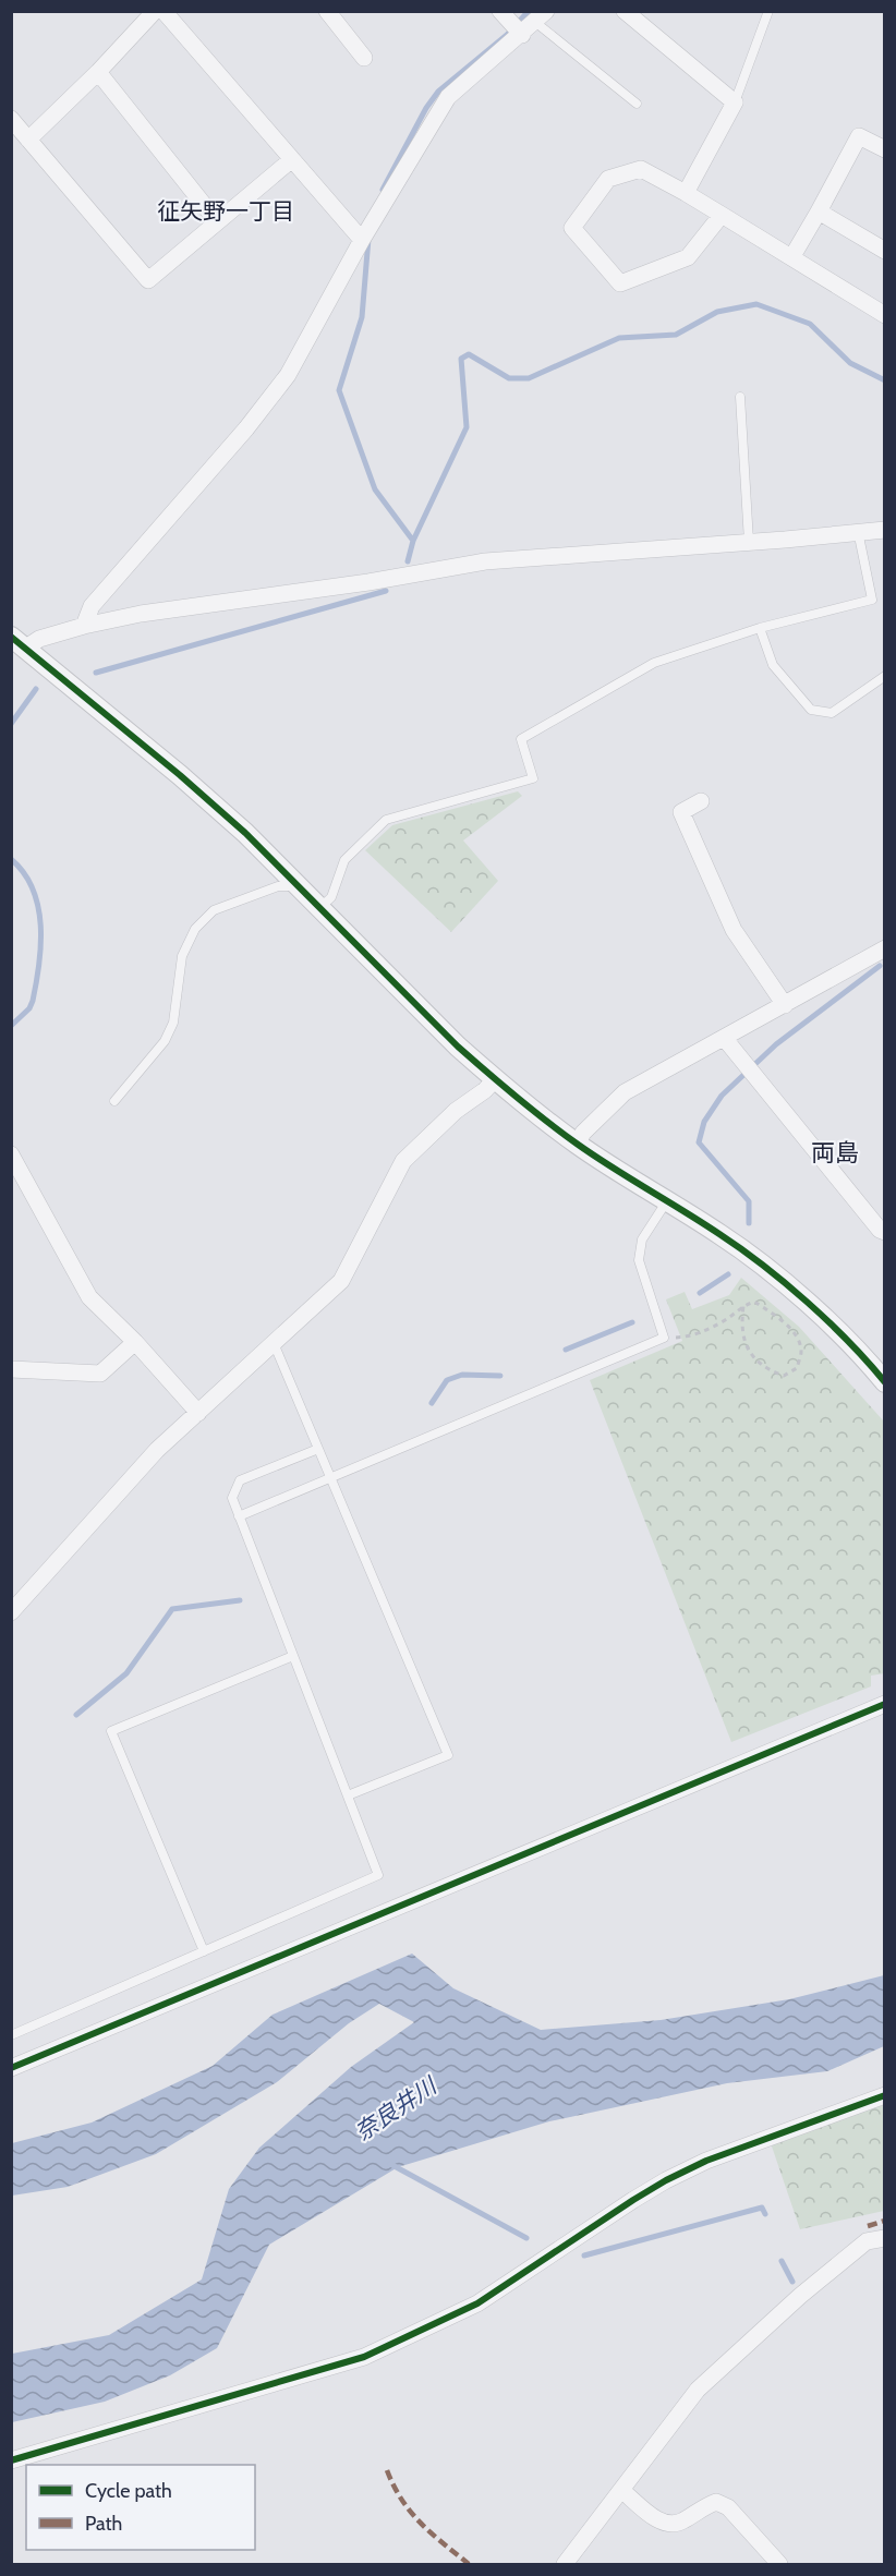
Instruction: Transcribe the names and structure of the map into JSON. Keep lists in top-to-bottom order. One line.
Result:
{"districts":["征矢野一丁目","両島"],"water":["奈良井川"],"legend":["Cycle path","Path"]}
